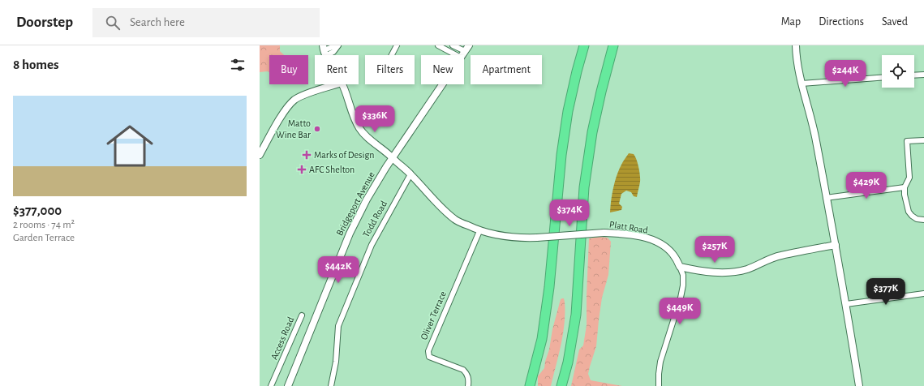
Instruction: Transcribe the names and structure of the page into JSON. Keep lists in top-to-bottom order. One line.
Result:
{"streets":{"street":["Bridgeport Avenue","Todd Road","Platt Road","Oliver Terrace","Access Road"]},"crossings":[["Bridgeport Avenue","Platt Road"],["Todd Road","Platt Road"],["Platt Road","Oliver Terrace"]],"places":{"other":["Matto Wine Bar"],"health":["Marks of Design","AFC Shelton"]},"page":{"header":"Doorstep","search":"Search here","nav":["Map","Directions","Saved"],"heading":"8 homes","chip":["Buy","Rent","Filters","New","Apartment"],"price":["$244K","$336K","$429K","$374K","$257K","$442K","$377K","$449K"],"list":[{"name":"$377,000","note":"2 rooms · 74 m² · Garden Terrace"}]}}
